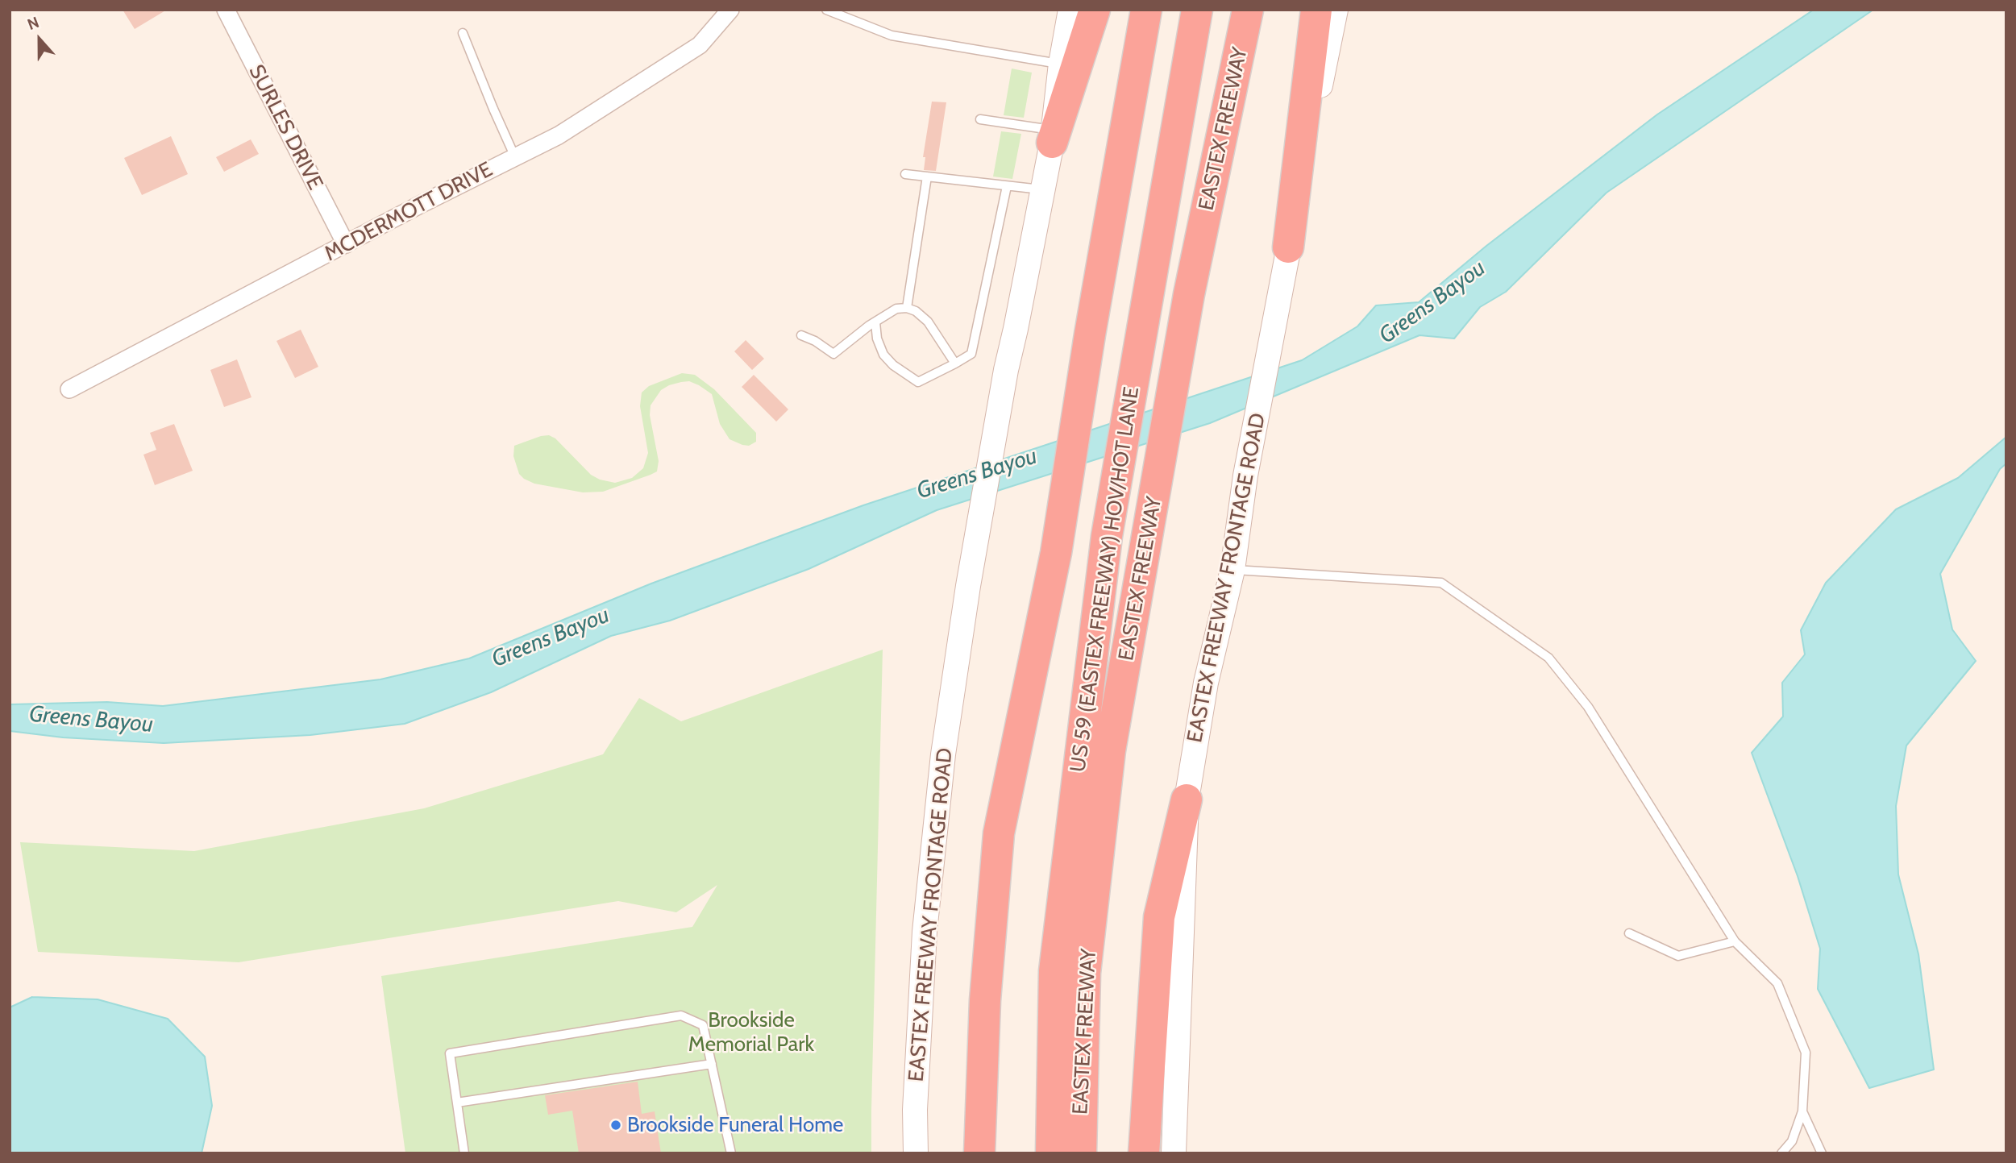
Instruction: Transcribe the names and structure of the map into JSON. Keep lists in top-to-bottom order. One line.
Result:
{"streets":{"highway":["EASTEX FREEWAY","US 59 (EASTEX FREEWAY) HOV/HOT LANE"],"main road":["EASTEX FREEWAY FRONTAGE ROAD"],"street":["SURLES DRIVE","MCDERMOTT DRIVE"]},"crossings":[["SURLES DRIVE","MCDERMOTT DRIVE"]],"water":["Greens Bayou"],"parks":["Brookside Memorial Park"],"places":["Brookside Funeral Home"],"north":"top"}
